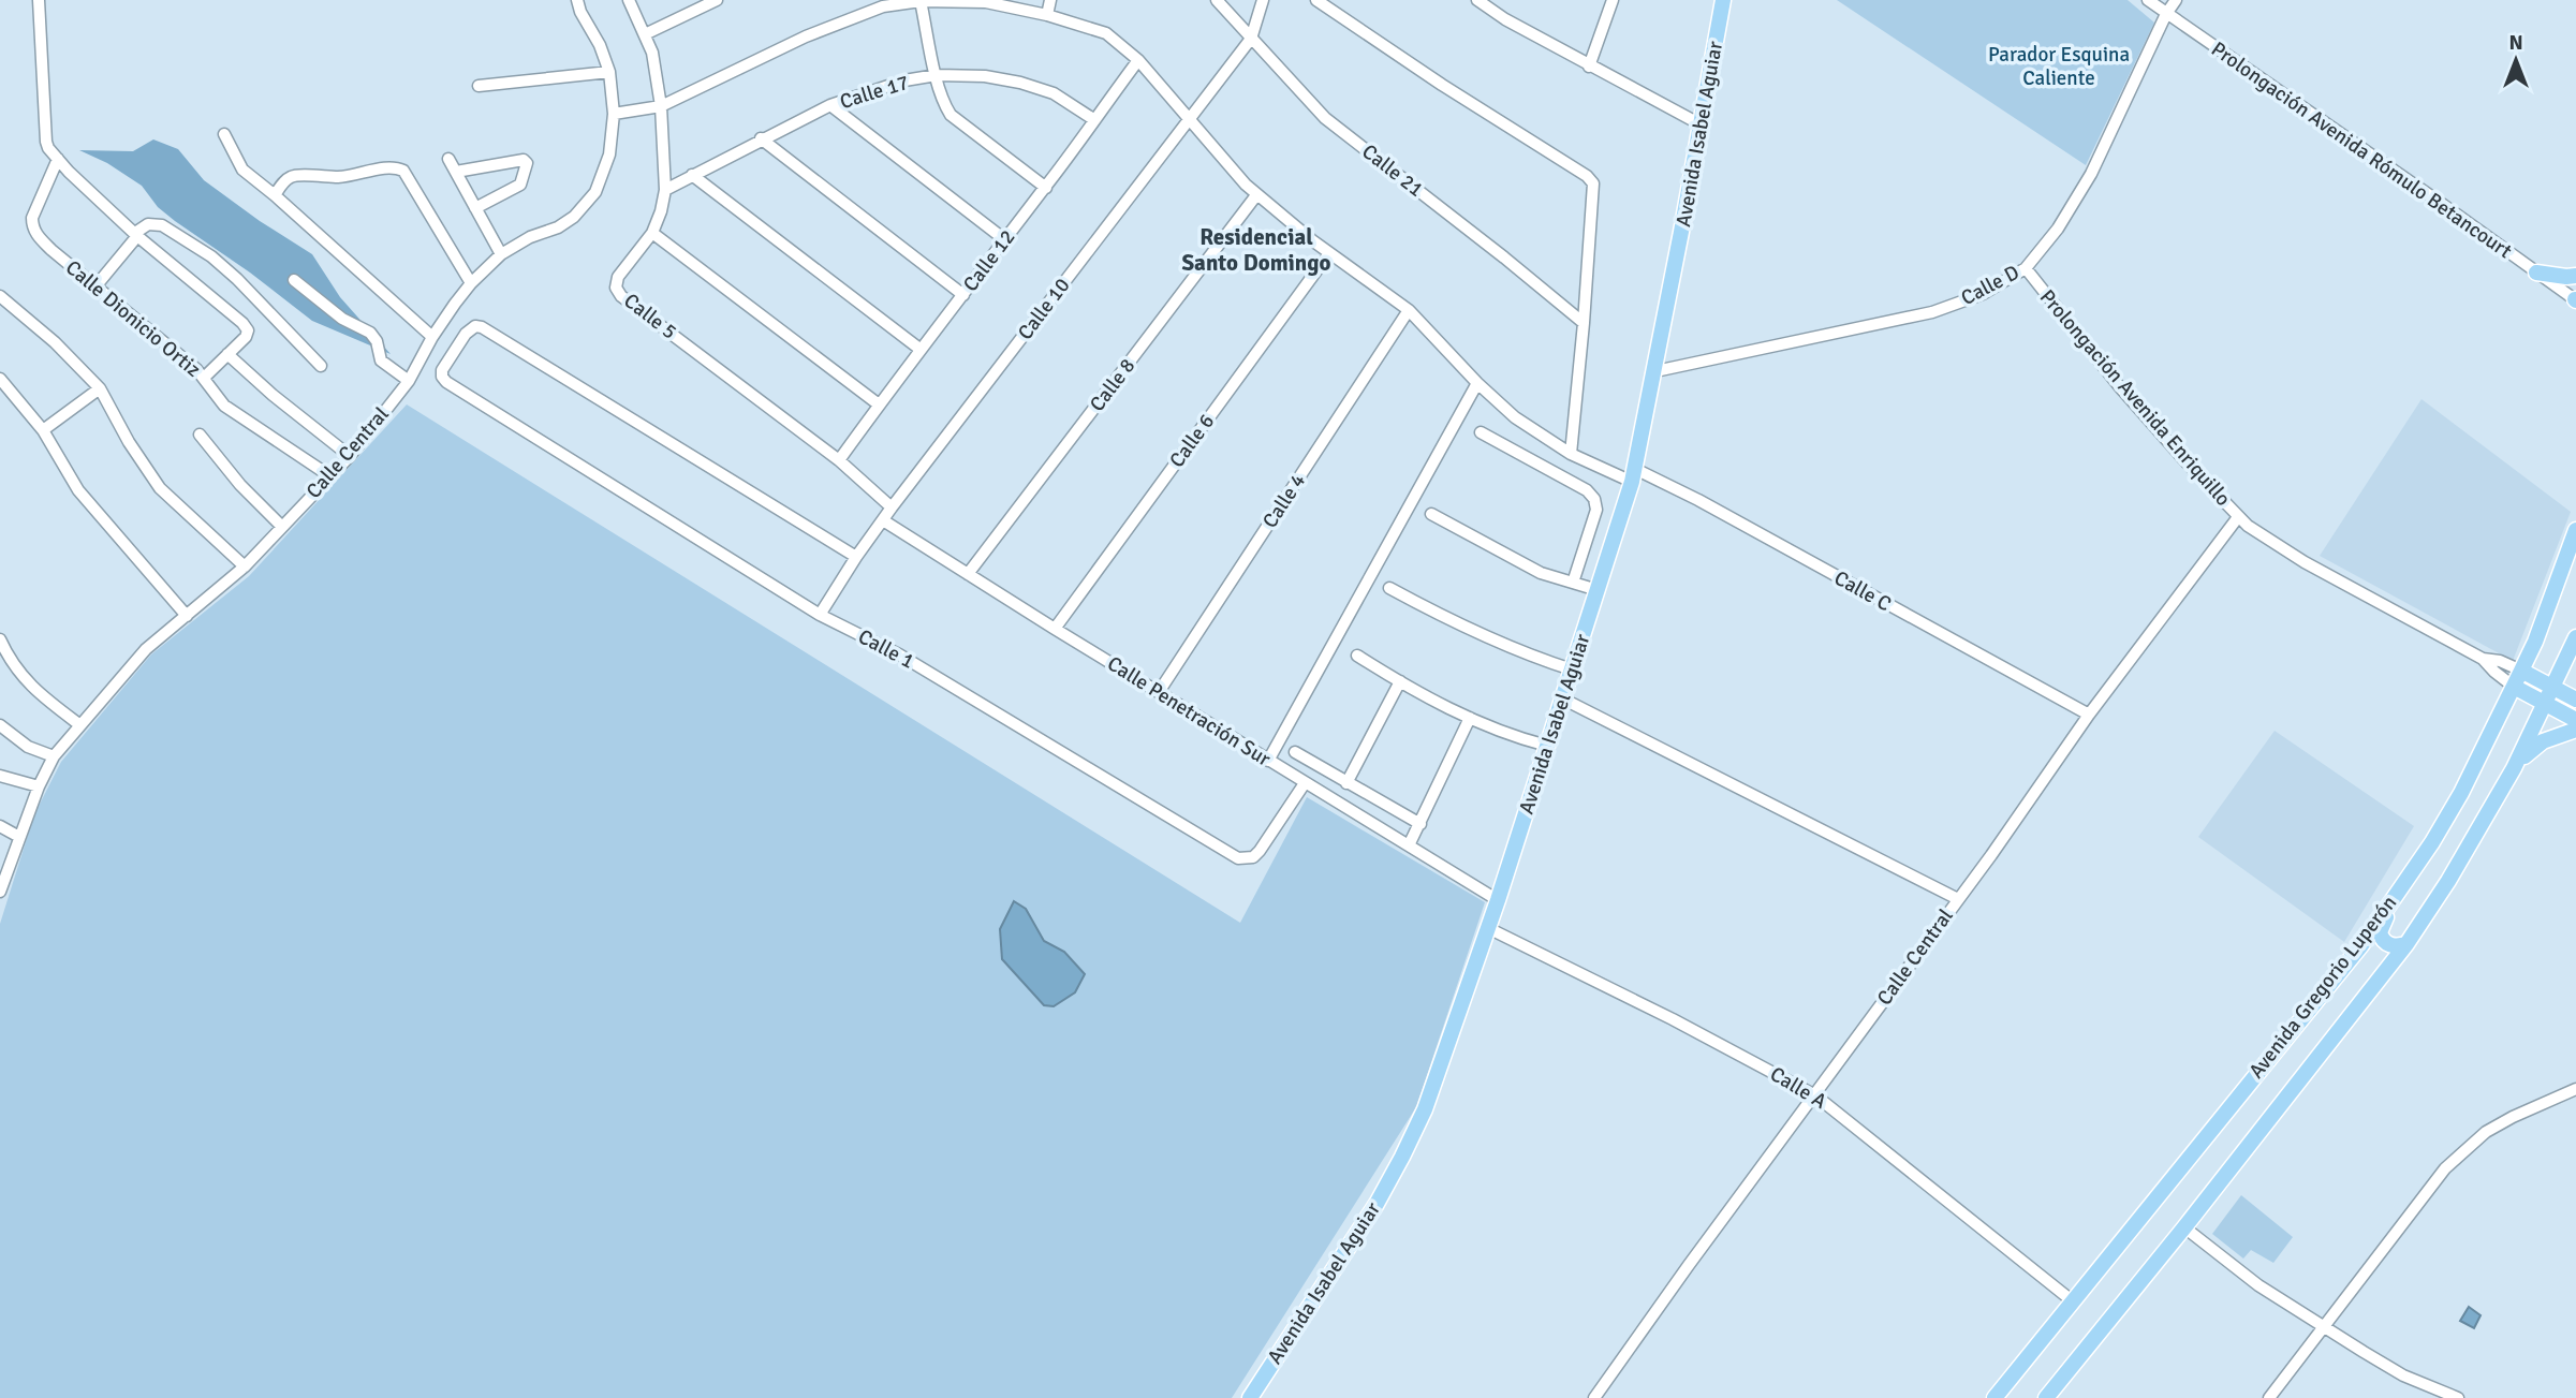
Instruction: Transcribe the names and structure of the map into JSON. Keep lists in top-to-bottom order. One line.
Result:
{"streets":{"main road":["Avenida Isabel Aguiar","Avenida Gregorio Luperón"],"street":["Calle 17","Prolongación Avenida Rómulo Betancourt","Calle 21","Calle 12","Calle D","Calle 10","Calle 5","Calle Dionicio Ortiz","Calle 8","Prolongación Avenida Enriquillo","Calle 6","Calle Central","Calle 4","Calle C","Calle 1","Calle Penetración Sur","Calle A"]},"crossings":[["Calle 17","Calle 12"],["Calle 17","Calle 5"],["Avenida Isabel Aguiar","Calle D"],["Avenida Isabel Aguiar","Calle C"],["Avenida Isabel Aguiar","Calle Penetración Sur"],["Avenida Isabel Aguiar","Calle A"],["Prolongación Avenida Rómulo Betancourt","Calle D"],["Calle 21","Calle 10"],["Calle 12","Calle 5"],["Calle 12","Calle C"],["Calle D","Prolongación Avenida Enriquillo"],["Calle 10","Calle 5"],["Calle 10","Calle C"],["Calle 10","Calle 1"],["Calle 10","Calle Penetración Sur"],["Calle 5","Calle C"],["Calle Dionicio Ortiz","Calle Central"],["Calle 8","Calle C"],["Calle 8","Calle Penetración Sur"],["Prolongación Avenida Enriquillo","Calle Central"],["Prolongación Avenida Enriquillo","Avenida Gregorio Luperón"],["Calle 6","Calle C"],["Calle 6","Calle Penetración Sur"],["Calle Central","Calle C"],["Calle Central","Calle A"],["Calle 4","Calle C"],["Calle 4","Calle Penetración Sur"],["Calle 1","Calle Penetración Sur"],["Avenida Gregorio Luperón","Calle A"]],"districts":["Residencial Santo Domingo"],"parks":["Parador Esquina Caliente"],"north":"top"}
